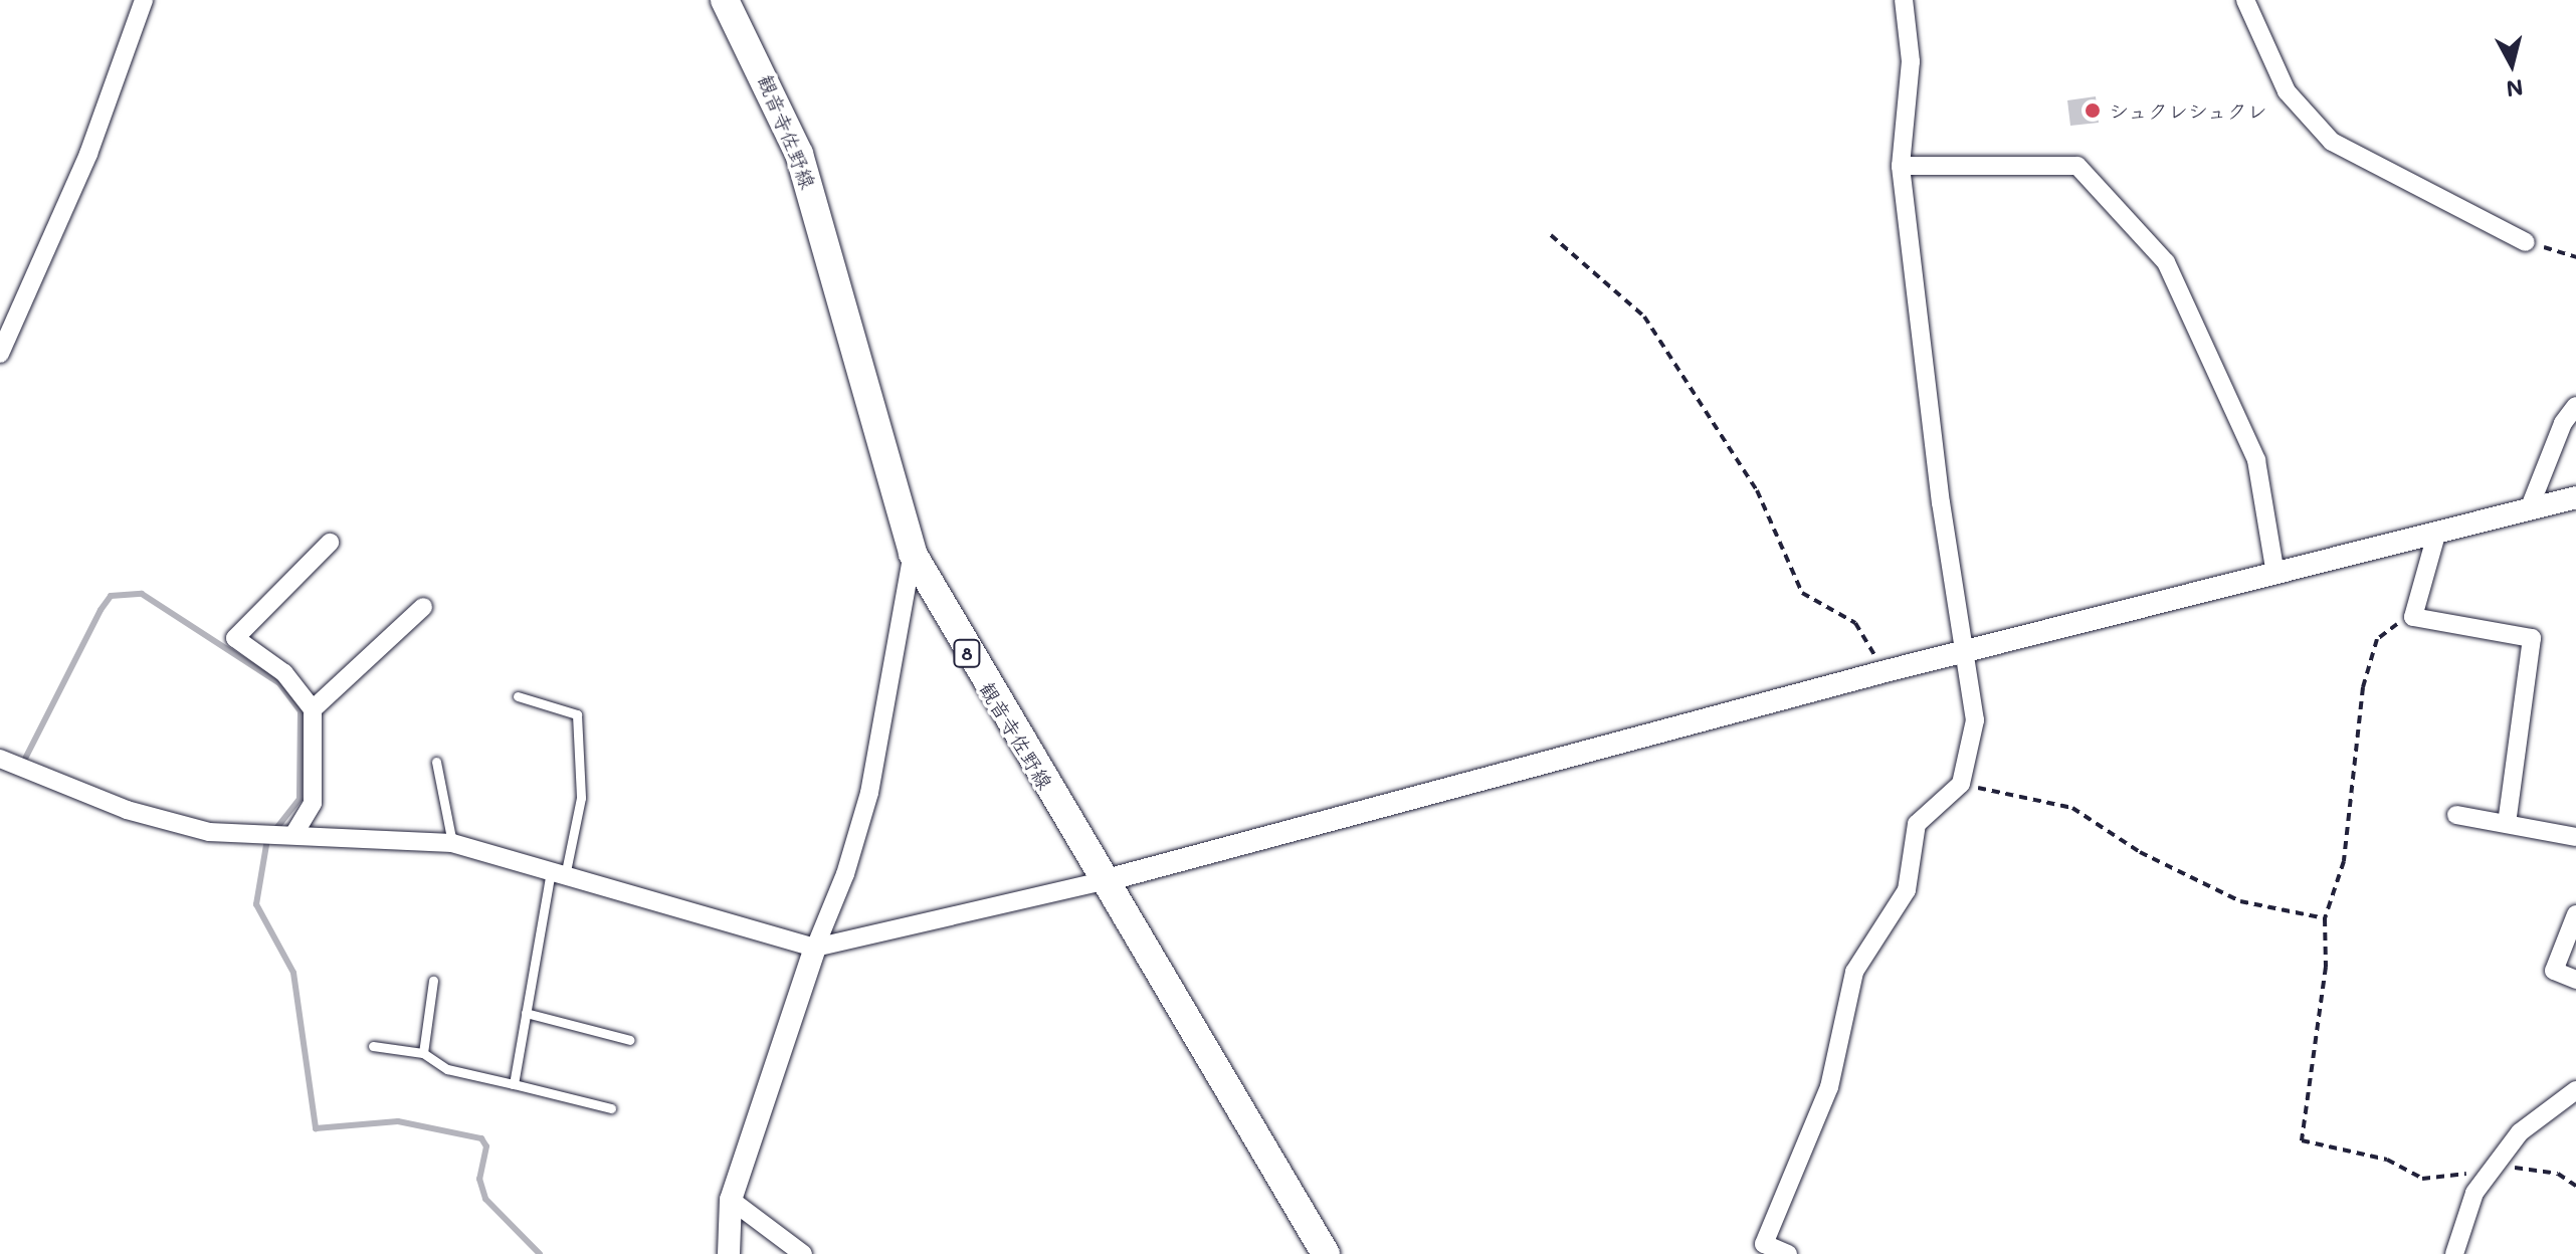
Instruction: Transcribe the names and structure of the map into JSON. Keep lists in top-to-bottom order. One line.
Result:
{"streets":{"main road":["観音寺佐野線","8"]},"places":["シュクレシュクレ"],"north":"bottom"}
